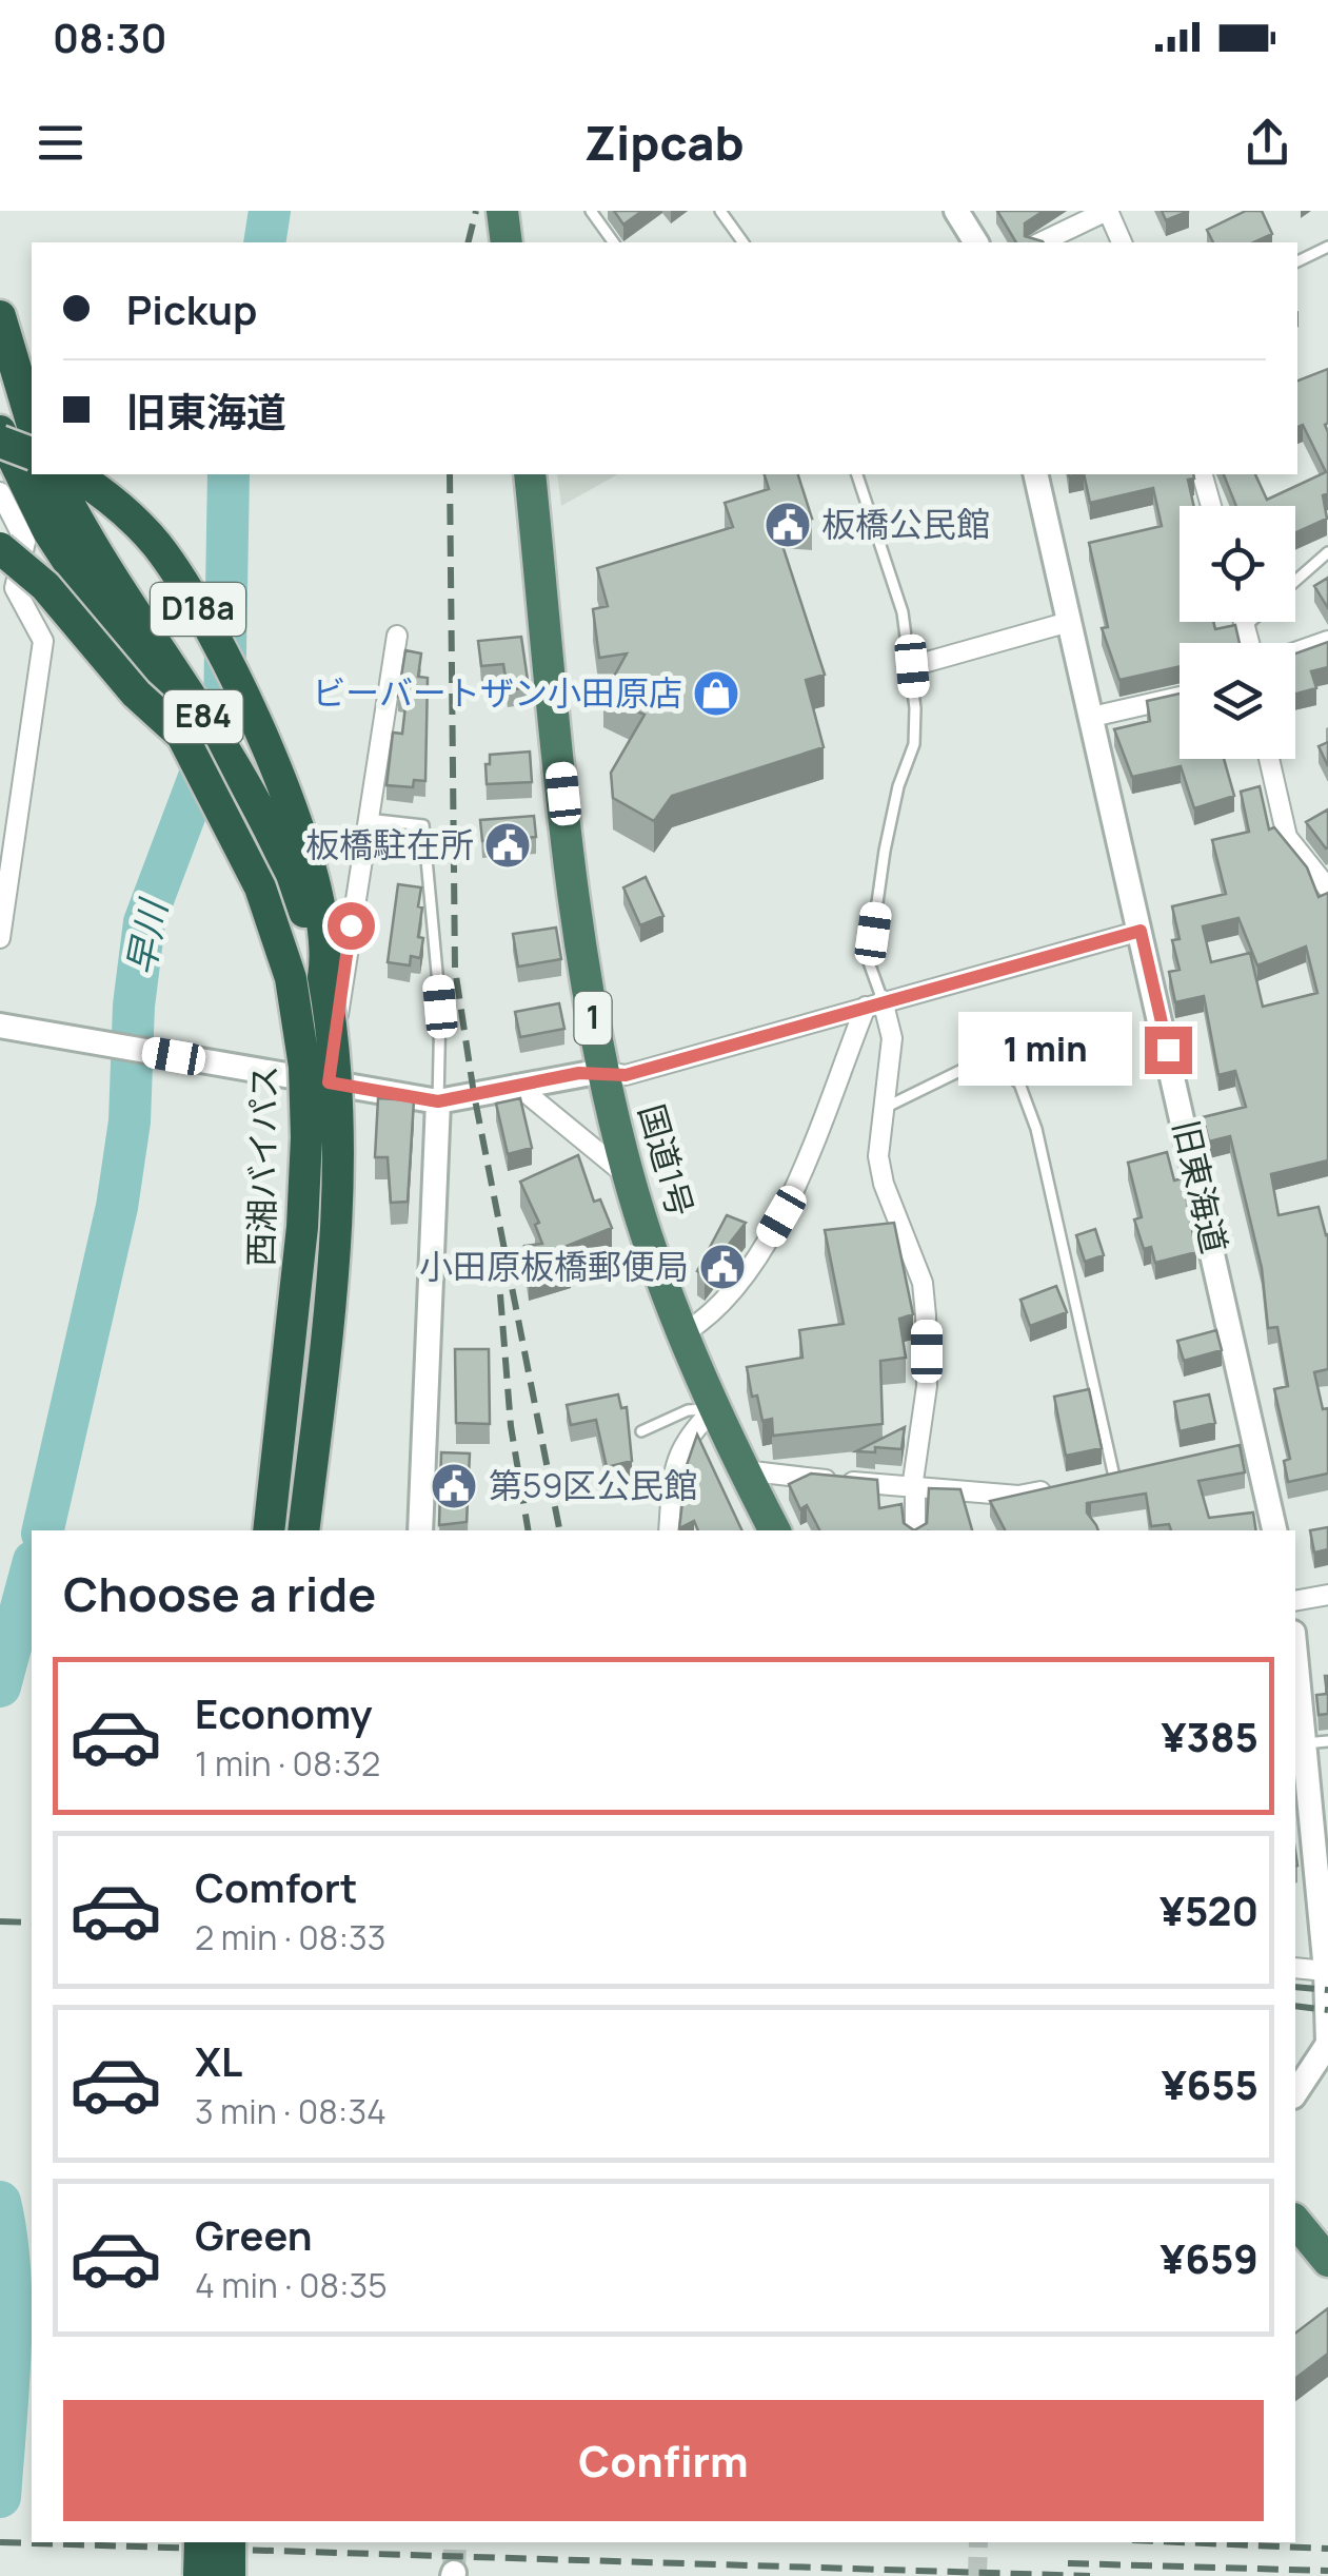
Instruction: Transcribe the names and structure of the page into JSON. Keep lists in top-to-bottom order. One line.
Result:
{"streets":{"highway":["D18a","E84","1","国道1号","西湘バイパス"],"street":["旧東海道"]},"crossings":[["D18a","西湘バイパス"]],"water":["早川"],"places":{"public building":["板橋公民館","板橋駐在所","小田原板橋郵便局","第59区公民館"],"shop":["ビーバートザン小田原店"]},"page":{"status":"08:30","header":"Zipcab","banner":["Pickup","旧東海道"],"bubble":"1 min","heading":"Choose a ride","list":[{"name":"Economy","note":"1 min · 08:32","value":"¥385"},{"name":"Comfort","note":"2 min · 08:33","value":"¥520"},{"name":"XL","note":"3 min · 08:34","value":"¥655"},{"name":"Green","note":"4 min · 08:35","value":"¥659"}],"buttons":"Confirm"}}
